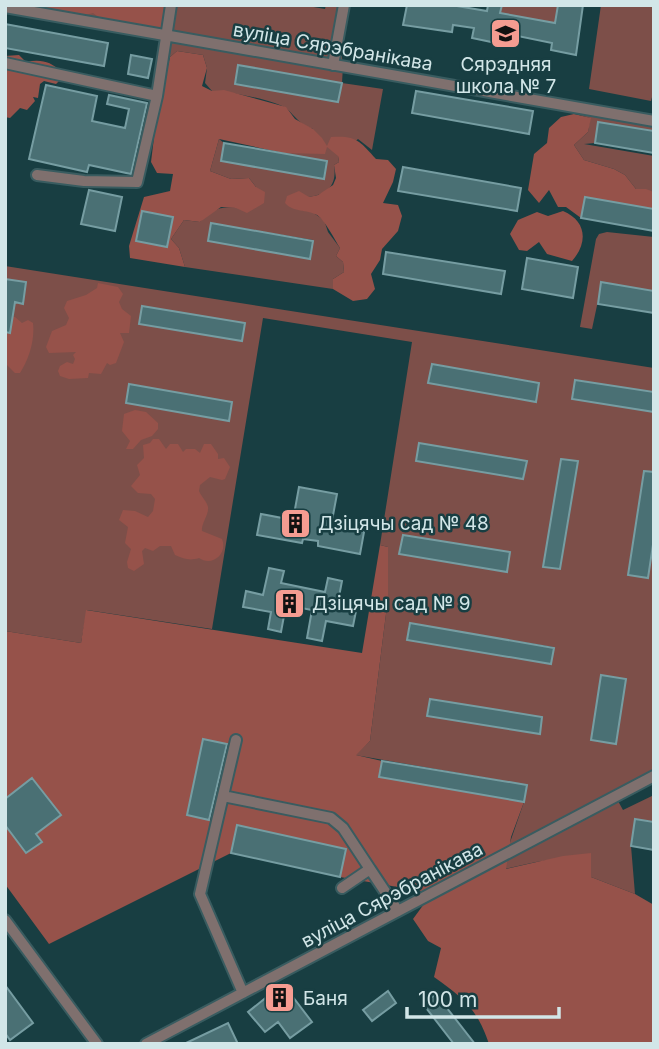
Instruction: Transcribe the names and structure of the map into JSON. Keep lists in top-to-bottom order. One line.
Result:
{"streets":{"street":["вуліца Сярэбранікава"]},"places":{"school or university":["Сярэдняя школа № 7"],"building":["Дзіцячы сад № 48","Дзіцячы сад № 9","Баня"]},"scale_bar":"100 m"}
